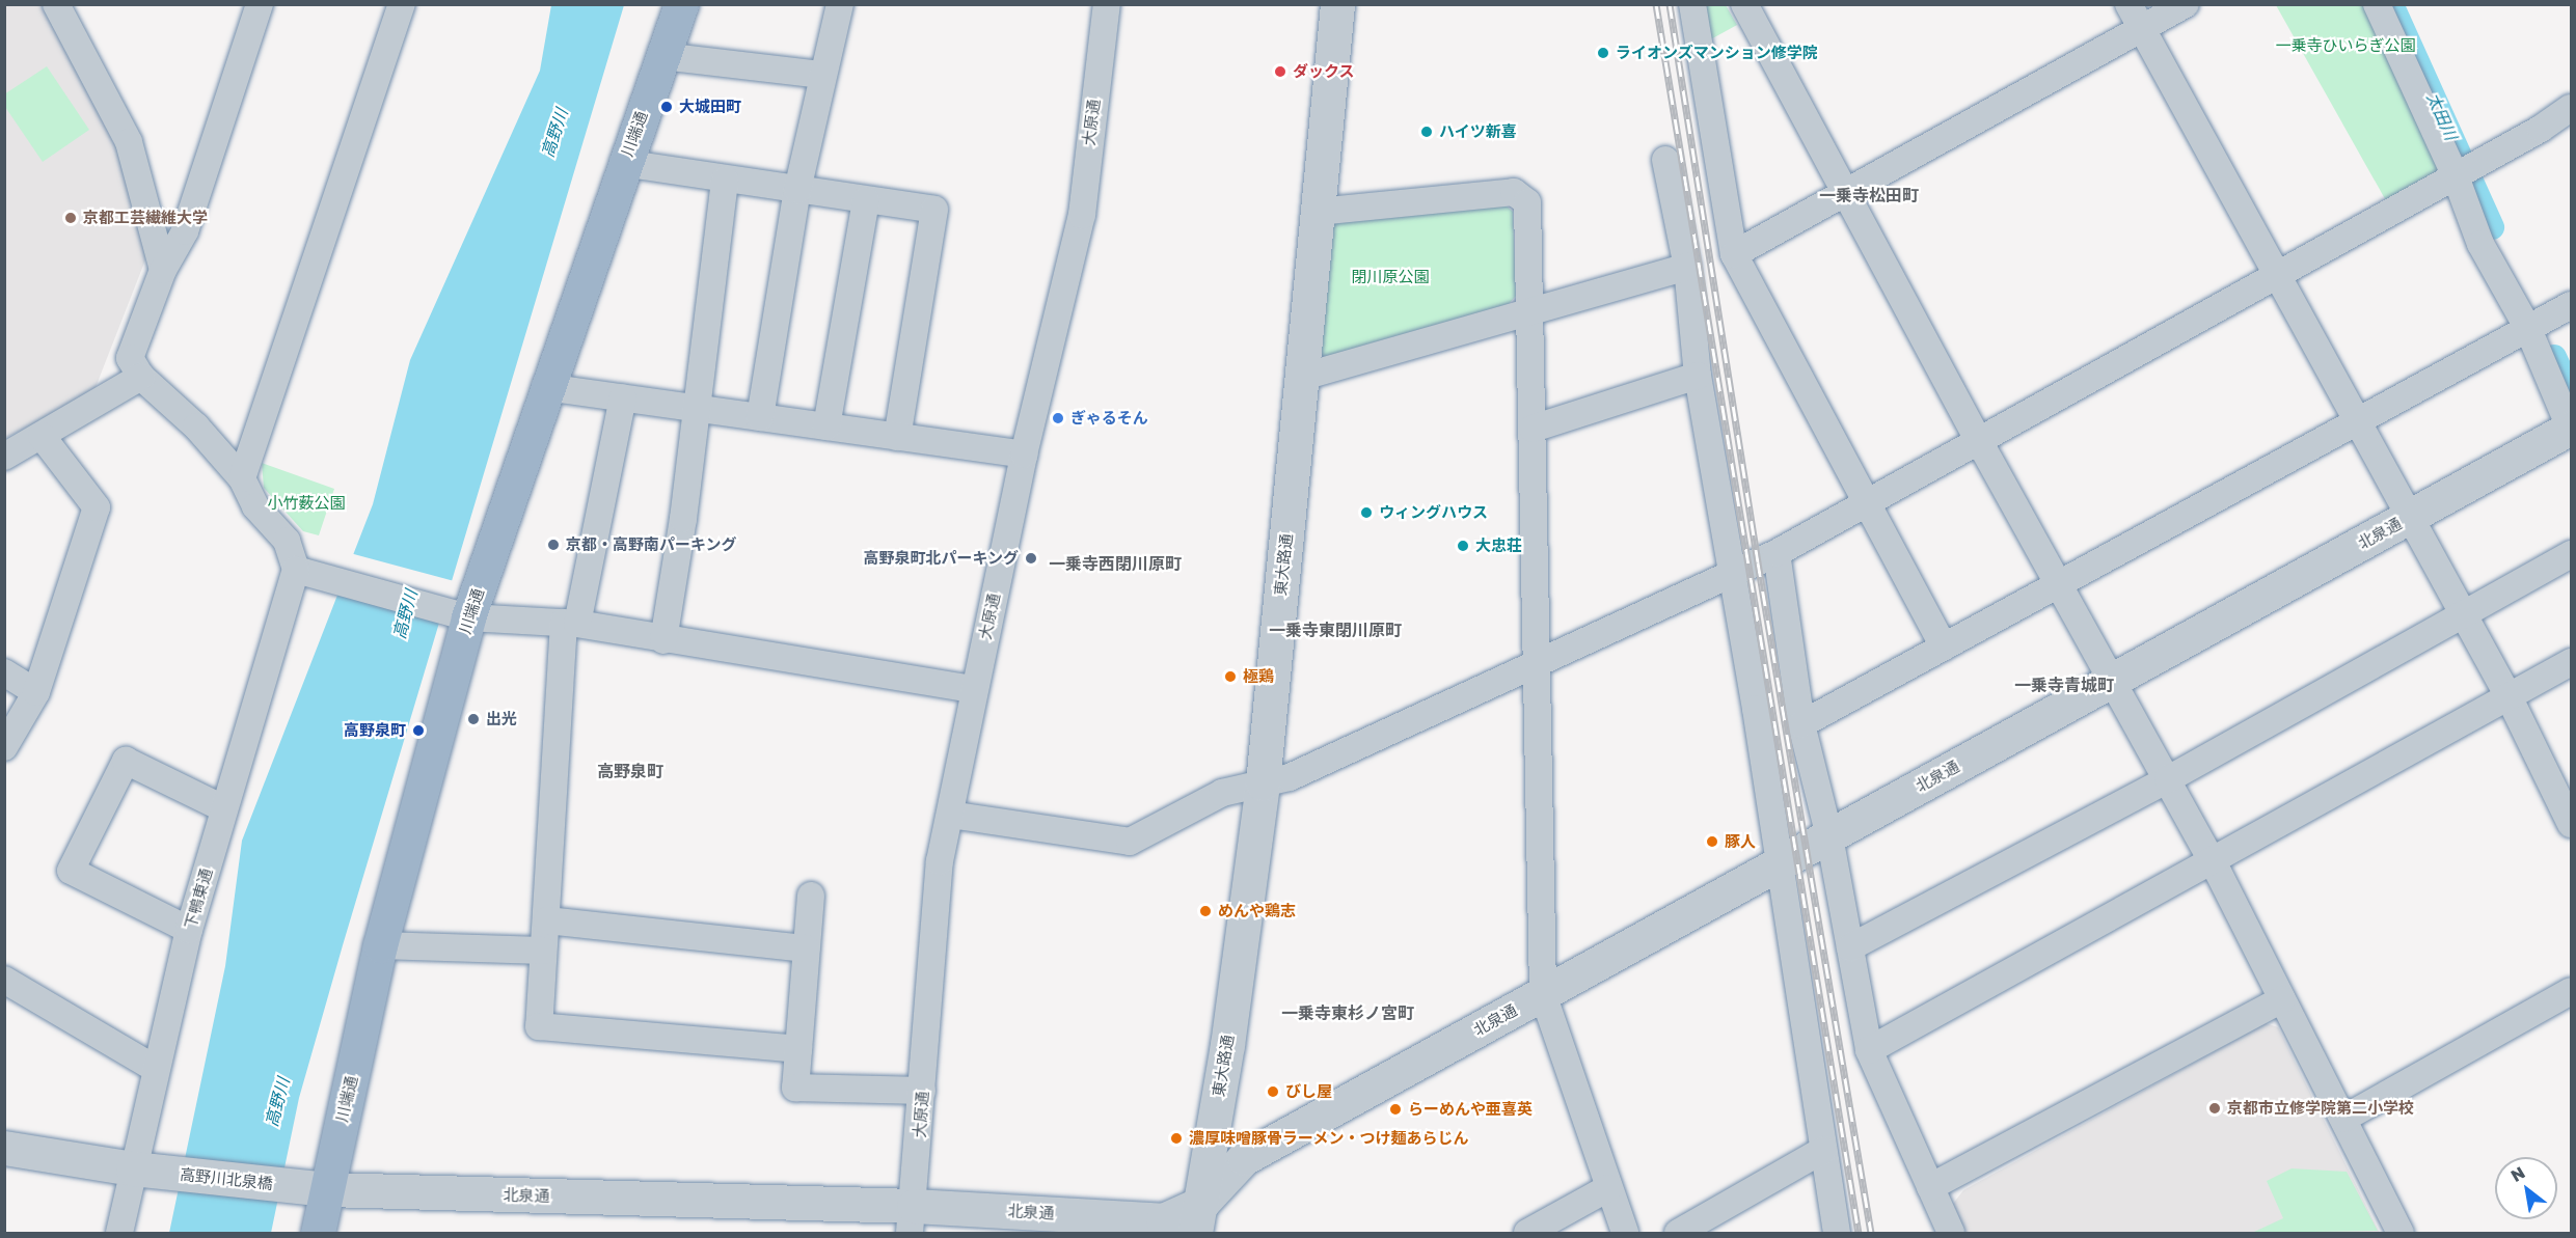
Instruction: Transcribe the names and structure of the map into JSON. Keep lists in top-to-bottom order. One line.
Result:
{"streets":{"highway":["川端通"],"street":["大原通","北泉通","東大路通","下鴨東通","高野川北泉橋"]},"crossings":[["大原通","北泉通"],["川端通","北泉通"],["川端通","高野川北泉橋"],["北泉通","東大路通"],["北泉通","高野川北泉橋"],["下鴨東通","高野川北泉橋"]],"districts":["一乗寺松田町","一乗寺西閉川原町","一乗寺東閉川原町","一乗寺青城町","高野泉町","一乗寺東杉ノ宮町"],"water":["太田川","高野川"],"parks":["一乗寺ひいらぎ公園","閉川原公園","小竹薮公園"],"places":["ライオンズマンション修学院","ダックス","大城田町","ハイツ新喜","京都工芸繊維大学","ぎゃるそん","ウィングハウス","京都・高野南パーキング","大忠荘","高野泉町北パーキング","極鶏","出光","高野泉町","豚人","めんや鶏志","びし屋","京都市立修学院第二小学校","らーめんや亜喜英","濃厚味噌豚骨ラーメン・つけ麺あらじん"],"north":"top left"}
